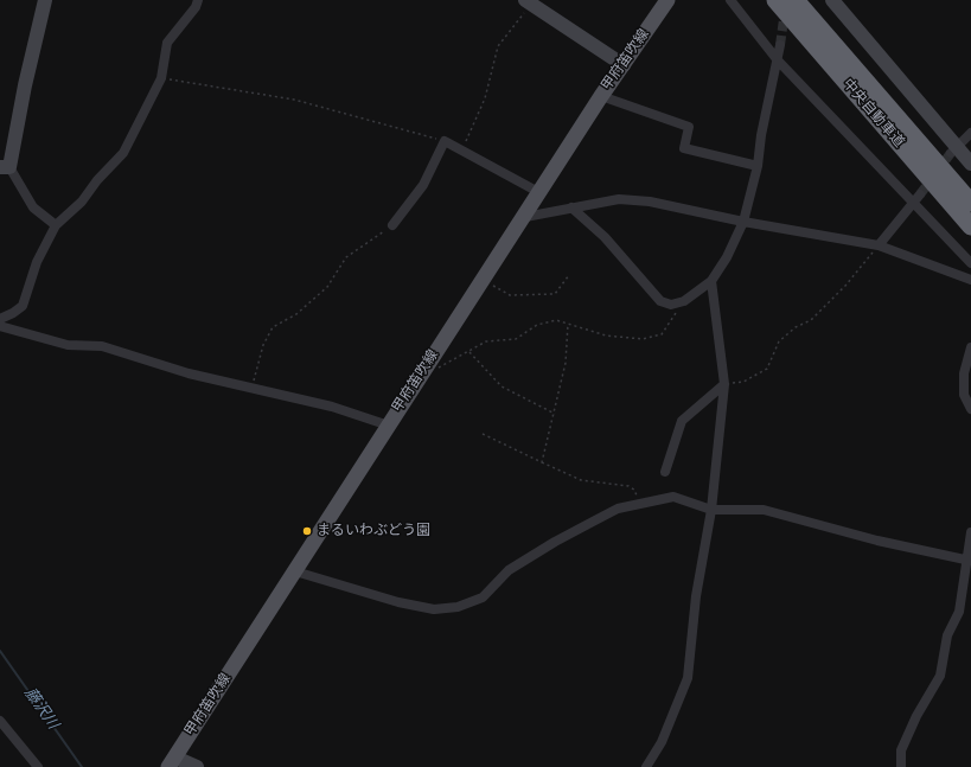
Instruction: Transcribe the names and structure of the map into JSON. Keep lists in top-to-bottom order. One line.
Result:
{"streets":{"highway":["中央自動車道"],"main road":["甲府笛吹線"]},"water":["藤沢川"],"places":["まるいわぶどう園"]}
